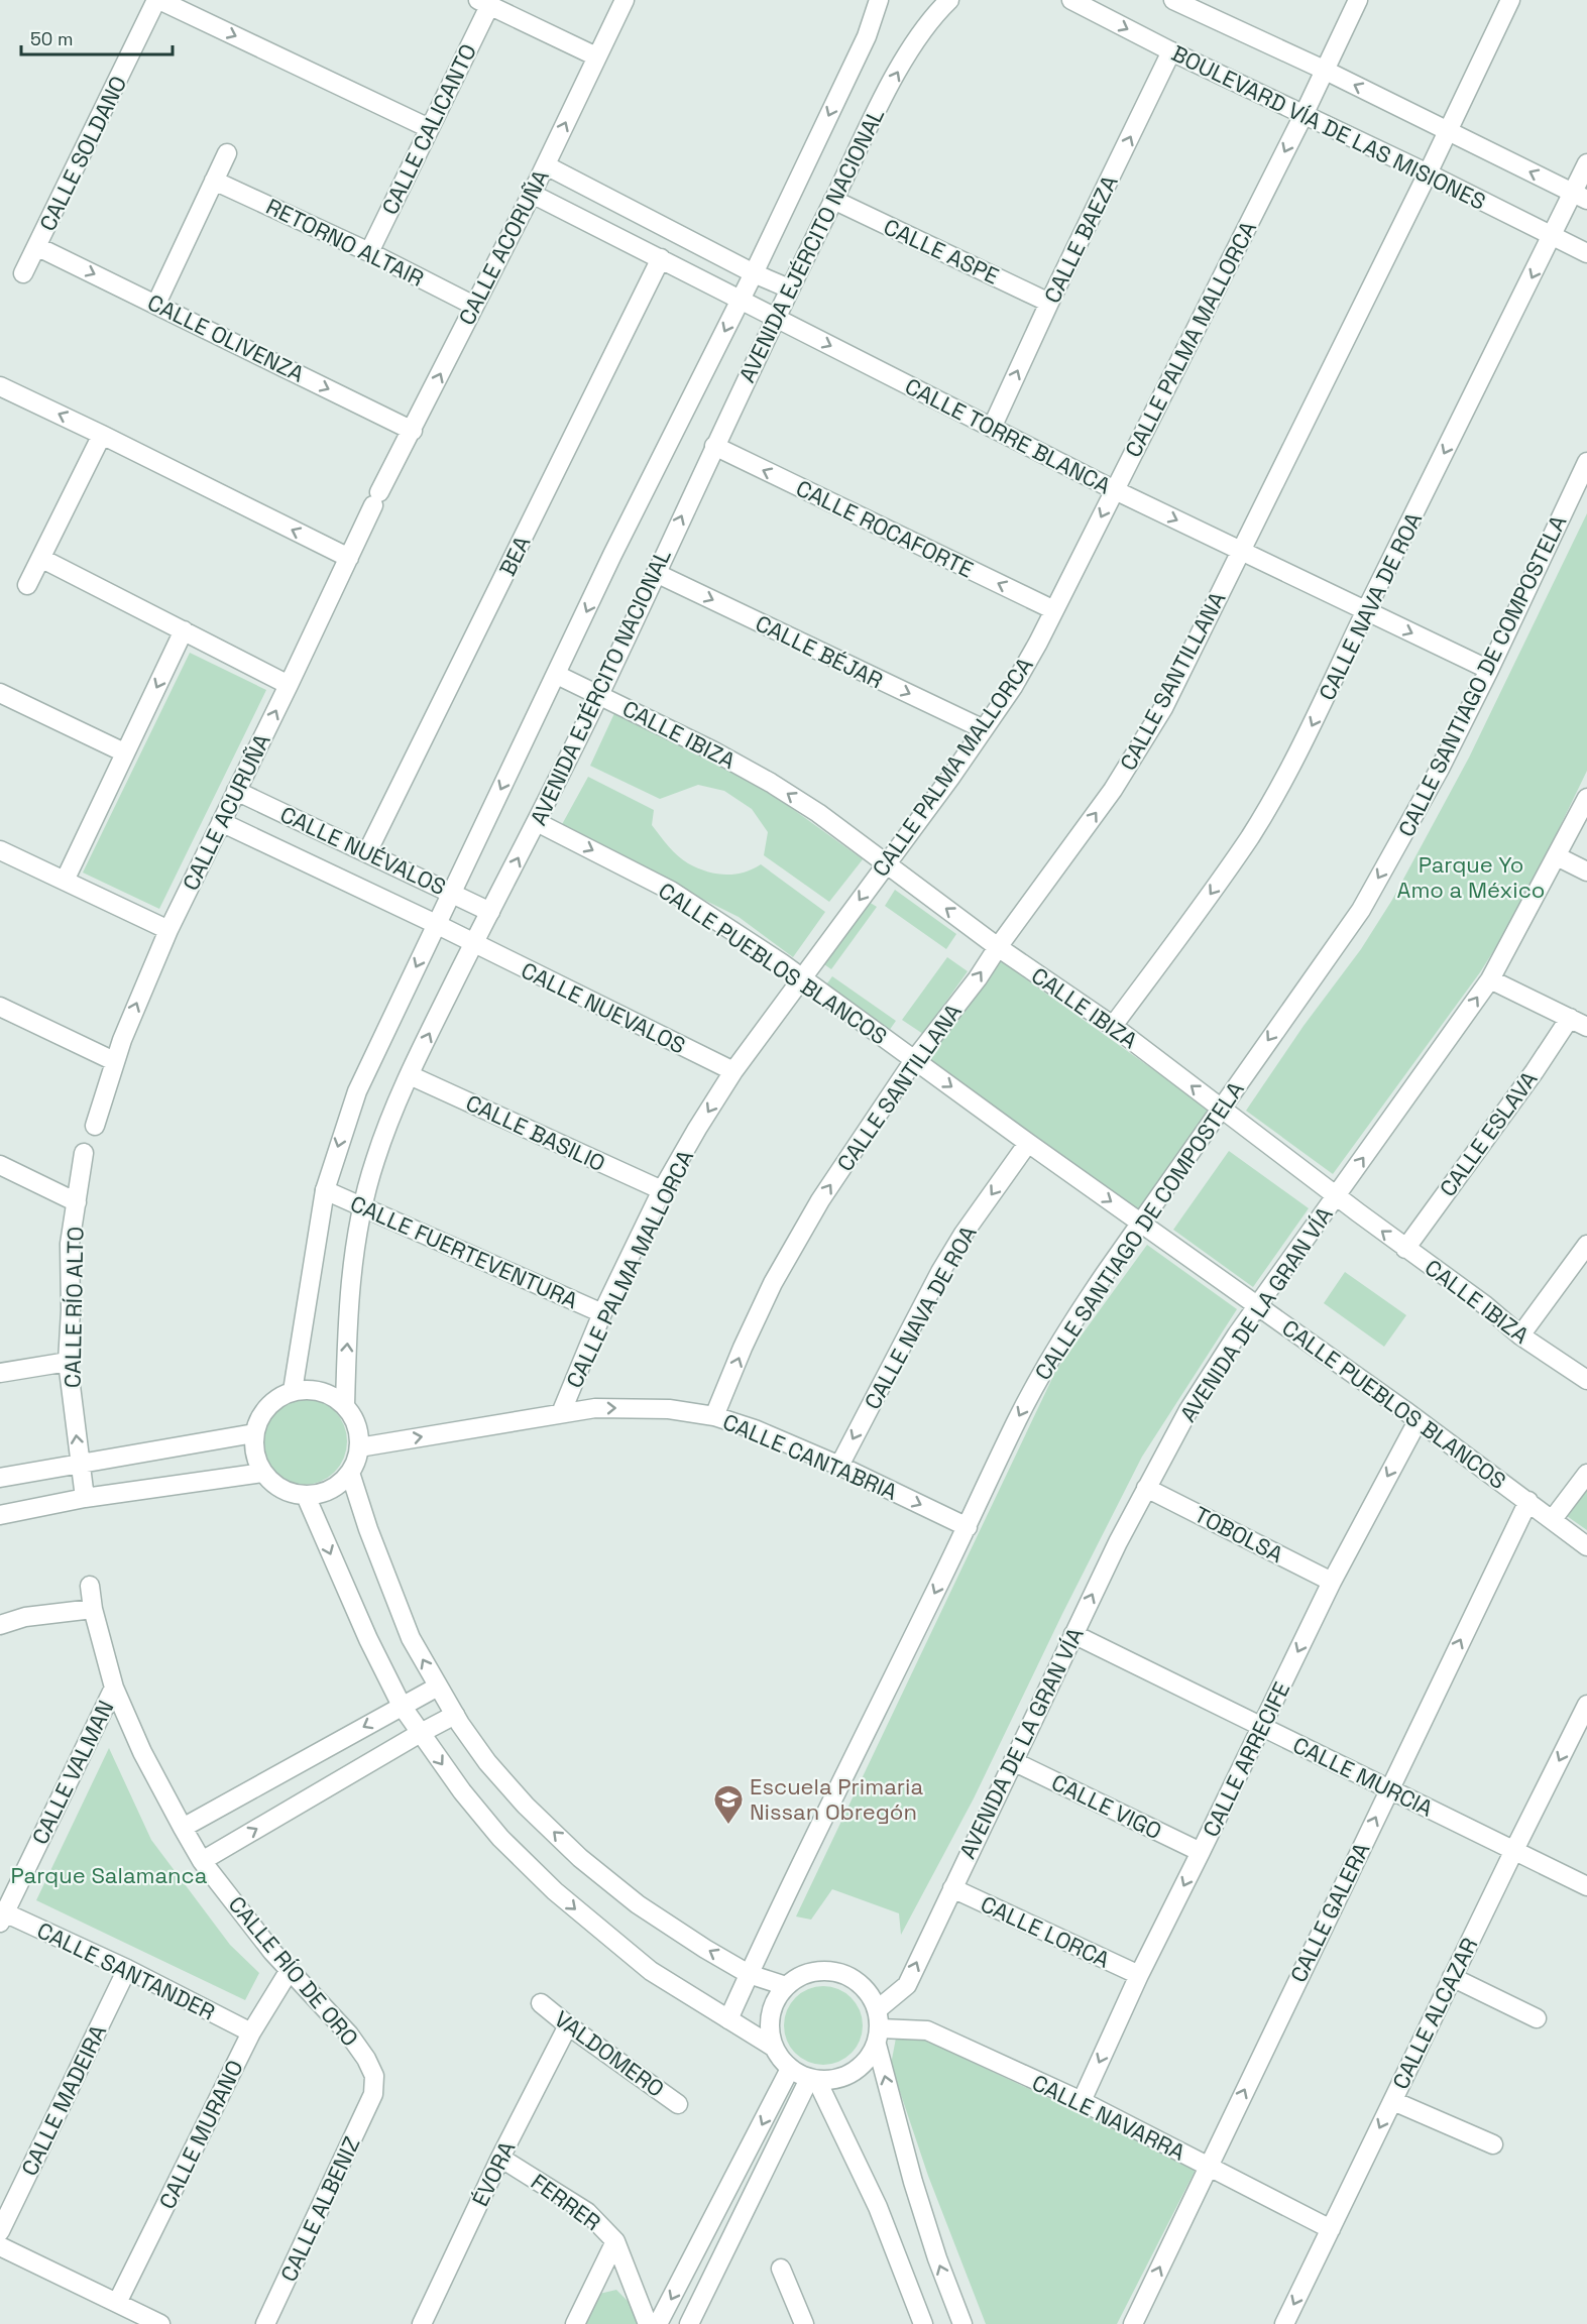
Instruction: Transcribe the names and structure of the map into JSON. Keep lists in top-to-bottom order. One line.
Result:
{"streets":{"street":["BOULEVARD VÍA DE LAS MISIONES","CALLE CALICANTO","CALLE SOLDANO","CALLE BAEZA","RETORNO ALTAIR","AVENIDA EJÉRCITO NACIONAL","CALLE ACORUÑA","CALLE ASPE","CALLE OLIVENZA","CALLE PALMA MALLORCA","CALLE TORRE BLANCA","CALLE ROCAFORTE","BEA","CALLE NAVA DE ROA","CALLE BÉJAR","CALLE SANTIAGO DE COMPOSTELA","CALLE SANTILLANA","CALLE IBIZA","CALLE ACURUÑA","CALLE NUÉVALOS","CALLE PUEBLOS BLANCOS","CALLE NUEVALOS","CALLE BASILIO","CALLE ESLAVA","CALLE FUERTEVENTURA","CALLE RÍO ALTO","AVENIDA DE LA GRAN VÍA","CALLE CANTABRIA","TOBOLSA","CALLE ARRECIFE","CALLE VALMAN","CALLE MURCIA","CALLE VIGO","CALLE GALERA","CALLE LORCA","CALLE SANTANDER","CALLE RÍO DE ORO","CALLE ALCAZAR","VALDOMERO","CALLE MADEIRA","CALLE NAVARRA","CALLE MURANO","ÉVORA","FERRER","CALLE ALBENIZ"]},"crossings":[["BOULEVARD VÍA DE LAS MISIONES","CALLE BAEZA"],["BOULEVARD VÍA DE LAS MISIONES","CALLE PALMA MALLORCA"],["BOULEVARD VÍA DE LAS MISIONES","CALLE NAVA DE ROA"],["BOULEVARD VÍA DE LAS MISIONES","CALLE SANTILLANA"],["CALLE CALICANTO","RETORNO ALTAIR"],["CALLE SOLDANO","CALLE OLIVENZA"],["CALLE BAEZA","CALLE ASPE"],["CALLE BAEZA","CALLE TORRE BLANCA"],["RETORNO ALTAIR","CALLE ACORUÑA"],["AVENIDA EJÉRCITO NACIONAL","CALLE ASPE"],["AVENIDA EJÉRCITO NACIONAL","CALLE TORRE BLANCA"],["AVENIDA EJÉRCITO NACIONAL","CALLE ROCAFORTE"],["AVENIDA EJÉRCITO NACIONAL","CALLE BÉJAR"],["AVENIDA EJÉRCITO NACIONAL","CALLE IBIZA"],["AVENIDA EJÉRCITO NACIONAL","CALLE NUÉVALOS"],["AVENIDA EJÉRCITO NACIONAL","CALLE PUEBLOS BLANCOS"],["AVENIDA EJÉRCITO NACIONAL","CALLE NUEVALOS"],["AVENIDA EJÉRCITO NACIONAL","CALLE BASILIO"],["AVENIDA EJÉRCITO NACIONAL","CALLE FUERTEVENTURA"],["AVENIDA EJÉRCITO NACIONAL","CALLE CANTABRIA"],["CALLE ACORUÑA","CALLE OLIVENZA"],["CALLE ACORUÑA","CALLE TORRE BLANCA"],["CALLE ACORUÑA","CALLE ACURUÑA"],["CALLE PALMA MALLORCA","CALLE TORRE BLANCA"],["CALLE PALMA MALLORCA","CALLE ROCAFORTE"],["CALLE PALMA MALLORCA","CALLE BÉJAR"],["CALLE PALMA MALLORCA","CALLE IBIZA"],["CALLE PALMA MALLORCA","CALLE PUEBLOS BLANCOS"],["CALLE PALMA MALLORCA","CALLE NUEVALOS"],["CALLE PALMA MALLORCA","CALLE BASILIO"],["CALLE PALMA MALLORCA","CALLE FUERTEVENTURA"],["CALLE PALMA MALLORCA","CALLE CANTABRIA"],["CALLE TORRE BLANCA","BEA"],["CALLE TORRE BLANCA","CALLE NAVA DE ROA"],["CALLE TORRE BLANCA","CALLE SANTIAGO DE COMPOSTELA"],["CALLE TORRE BLANCA","CALLE SANTILLANA"],["BEA","CALLE NUÉVALOS"],["CALLE NAVA DE ROA","CALLE IBIZA"],["CALLE NAVA DE ROA","CALLE PUEBLOS BLANCOS"],["CALLE NAVA DE ROA","CALLE CANTABRIA"],["CALLE SANTIAGO DE COMPOSTELA","CALLE IBIZA"],["CALLE SANTIAGO DE COMPOSTELA","CALLE PUEBLOS BLANCOS"],["CALLE SANTIAGO DE COMPOSTELA","CALLE CANTABRIA"],["CALLE SANTILLANA","CALLE IBIZA"],["CALLE SANTILLANA","CALLE PUEBLOS BLANCOS"],["CALLE SANTILLANA","CALLE CANTABRIA"],["CALLE IBIZA","CALLE ESLAVA"],["CALLE IBIZA","AVENIDA DE LA GRAN VÍA"],["CALLE ACURUÑA","CALLE NUÉVALOS"],["CALLE NUÉVALOS","CALLE NUEVALOS"],["CALLE PUEBLOS BLANCOS","AVENIDA DE LA GRAN VÍA"],["CALLE PUEBLOS BLANCOS","CALLE ARRECIFE"],["CALLE PUEBLOS BLANCOS","CALLE GALERA"],["AVENIDA DE LA GRAN VÍA","TOBOLSA"],["AVENIDA DE LA GRAN VÍA","CALLE MURCIA"],["AVENIDA DE LA GRAN VÍA","CALLE VIGO"],["AVENIDA DE LA GRAN VÍA","CALLE LORCA"],["AVENIDA DE LA GRAN VÍA","CALLE NAVARRA"],["TOBOLSA","CALLE ARRECIFE"],["CALLE ARRECIFE","CALLE MURCIA"],["CALLE ARRECIFE","CALLE VIGO"],["CALLE ARRECIFE","CALLE LORCA"],["CALLE ARRECIFE","CALLE NAVARRA"],["CALLE VALMAN","CALLE SANTANDER"],["CALLE VALMAN","CALLE RÍO DE ORO"],["CALLE MURCIA","CALLE GALERA"],["CALLE MURCIA","CALLE ALCAZAR"],["CALLE GALERA","CALLE NAVARRA"],["CALLE SANTANDER","CALLE MADEIRA"],["CALLE SANTANDER","CALLE MURANO"],["CALLE RÍO DE ORO","CALLE MURANO"],["CALLE RÍO DE ORO","CALLE ALBENIZ"],["CALLE ALCAZAR","CALLE NAVARRA"],["VALDOMERO","ÉVORA"],["ÉVORA","FERRER"]],"one_way":["CALLE BAEZA","CALLE ACORUÑA","CALLE PALMA MALLORCA","CALLE TORRE BLANCA","CALLE ROCAFORTE","CALLE NAVA DE ROA","CALLE BÉJAR","CALLE SANTIAGO DE COMPOSTELA","CALLE SANTILLANA","CALLE IBIZA","CALLE PUEBLOS BLANCOS","AVENIDA DE LA GRAN VÍA","CALLE CANTABRIA","CALLE ARRECIFE","CALLE GALERA","CALLE ALCAZAR"],"parks":["Parque Yo Amo a México","Parque Salamanca"],"places":{"school or university":["Escuela Primaria Nissan Obregón"]},"scale_bar":"50 m"}
